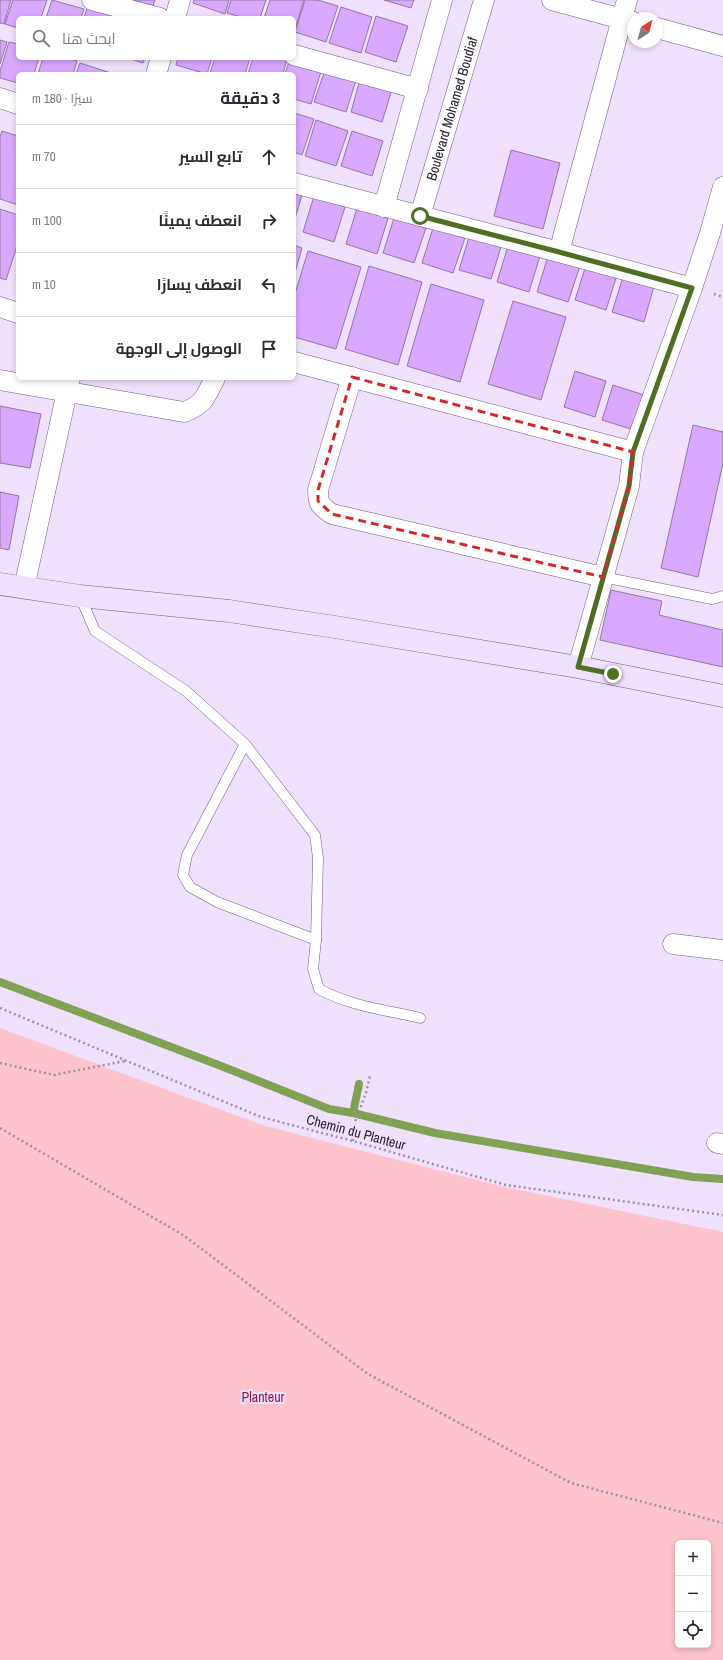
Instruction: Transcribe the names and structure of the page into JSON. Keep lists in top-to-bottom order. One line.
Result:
{"streets":{"street":["Boulevard Mohamed Boudiaf"],"path":["Chemin du Planteur"]},"parks":["Planteur"],"north":"top right","page":{"search":"ابحث هنا","heading":["3 دقيقة","سيرًا · 180 m"],"list":[["تابع السير","70 m"],["انعطف يمينًا","100 m"],["انعطف يسارًا","10 m"],"الوصول إلى الوجهة"],"map_buttons":["+","−"]}}
